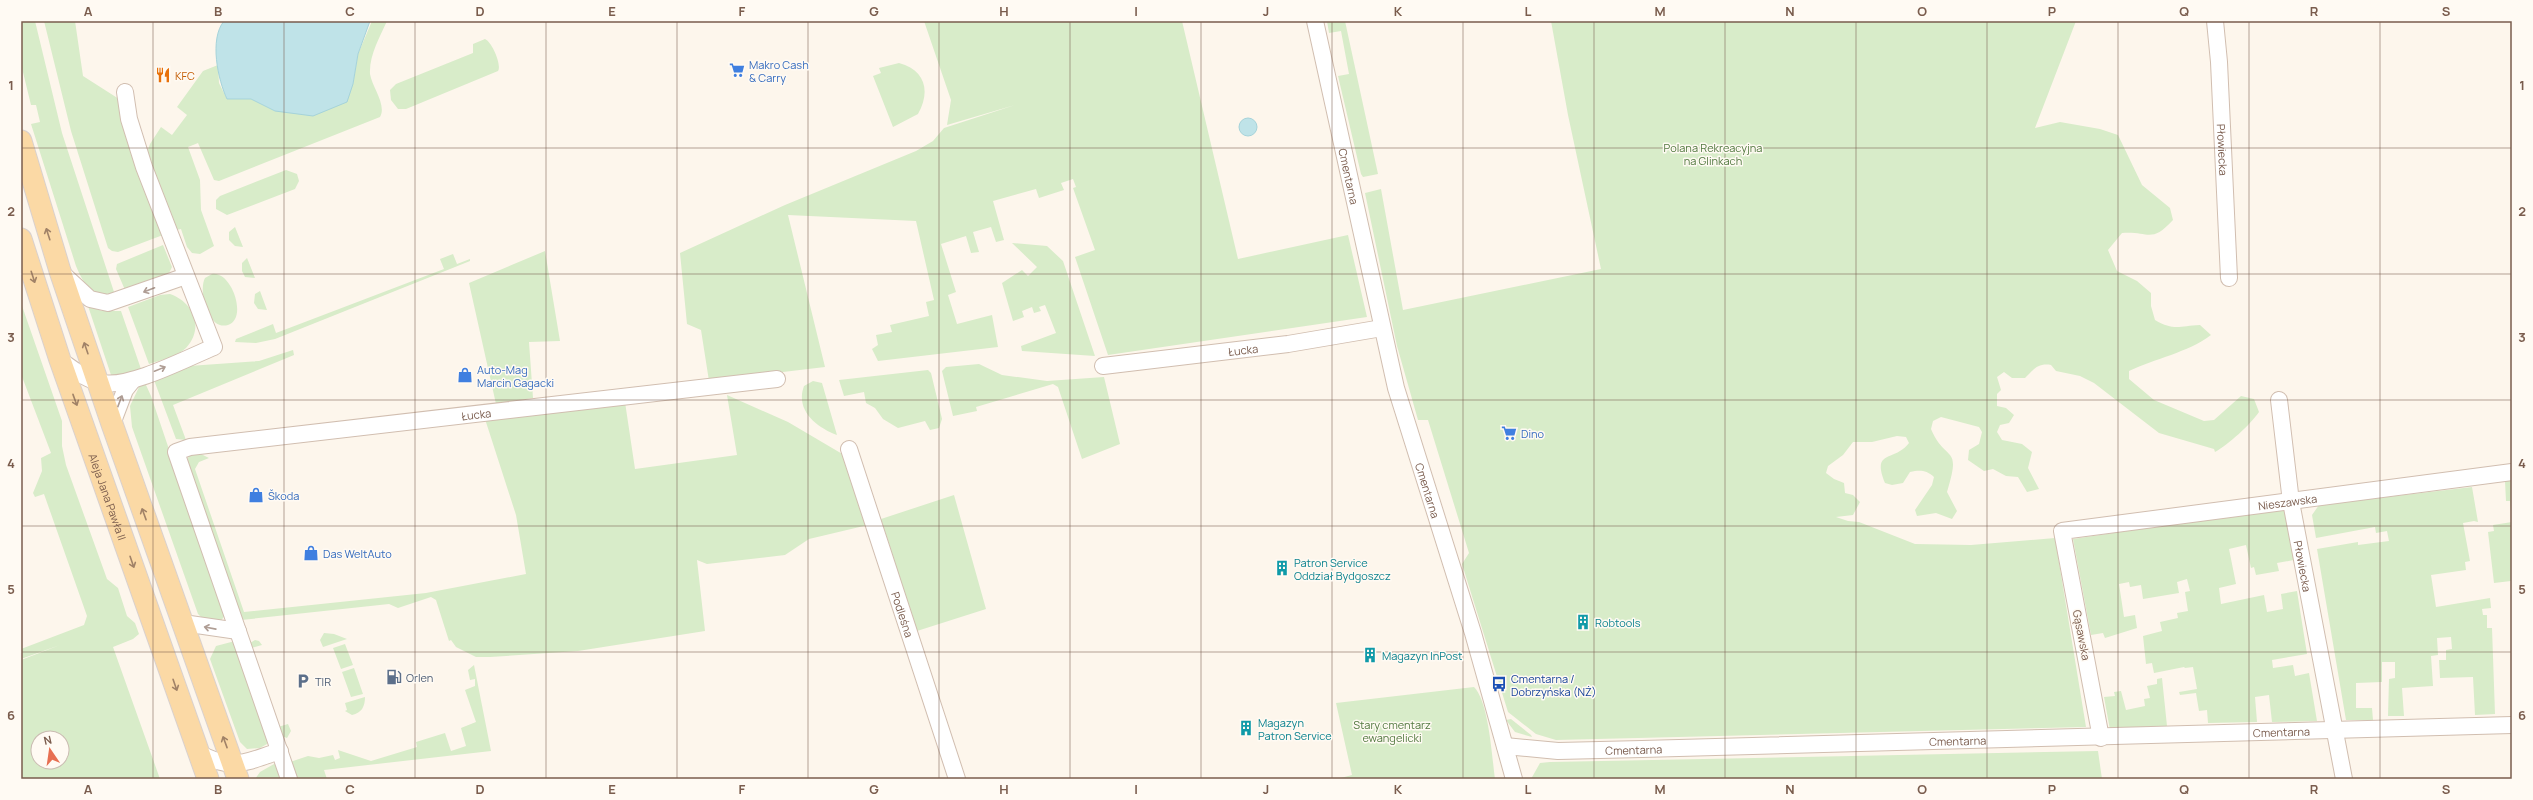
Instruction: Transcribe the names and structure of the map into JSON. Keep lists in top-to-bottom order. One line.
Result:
{"streets":{"main road":["Aleja Jana Pawła II"],"street":["Płowiecka","Cmentarna","Łucka","Nieszawska","Podleśna","Gąsawska"]},"crossings":[["Płowiecka","Cmentarna"],["Płowiecka","Nieszawska"],["Cmentarna","Łucka"],["Cmentarna","Gąsawska"],["Nieszawska","Gąsawska"]],"parks":["Polana Rekreacyjna na Glinkach","Stary cmentarz ewangelicki"],"places":{"supermarket":["Makro Cash & Carry","Dino"],"restaurant":["KFC"],"shop":["Auto-Mag Marcin Gagacki","Škoda","Das WeltAuto"],"building":["Patron Service Oddział Bydgoszcz","Robtools","Magazyn InPost","Magazyn Patron Service"],"fuel station":["Orlen"],"parking":["TIR"],"bus stop":["Cmentarna / Dobrzyńska (NŻ)"]},"north":"top","grid":{"columns":["A","B","C","D","E","F","G","H","I","J","K","L","M","N","O","P","Q","R","S"],"rows":["1","2","3","4","5","6"]}}
